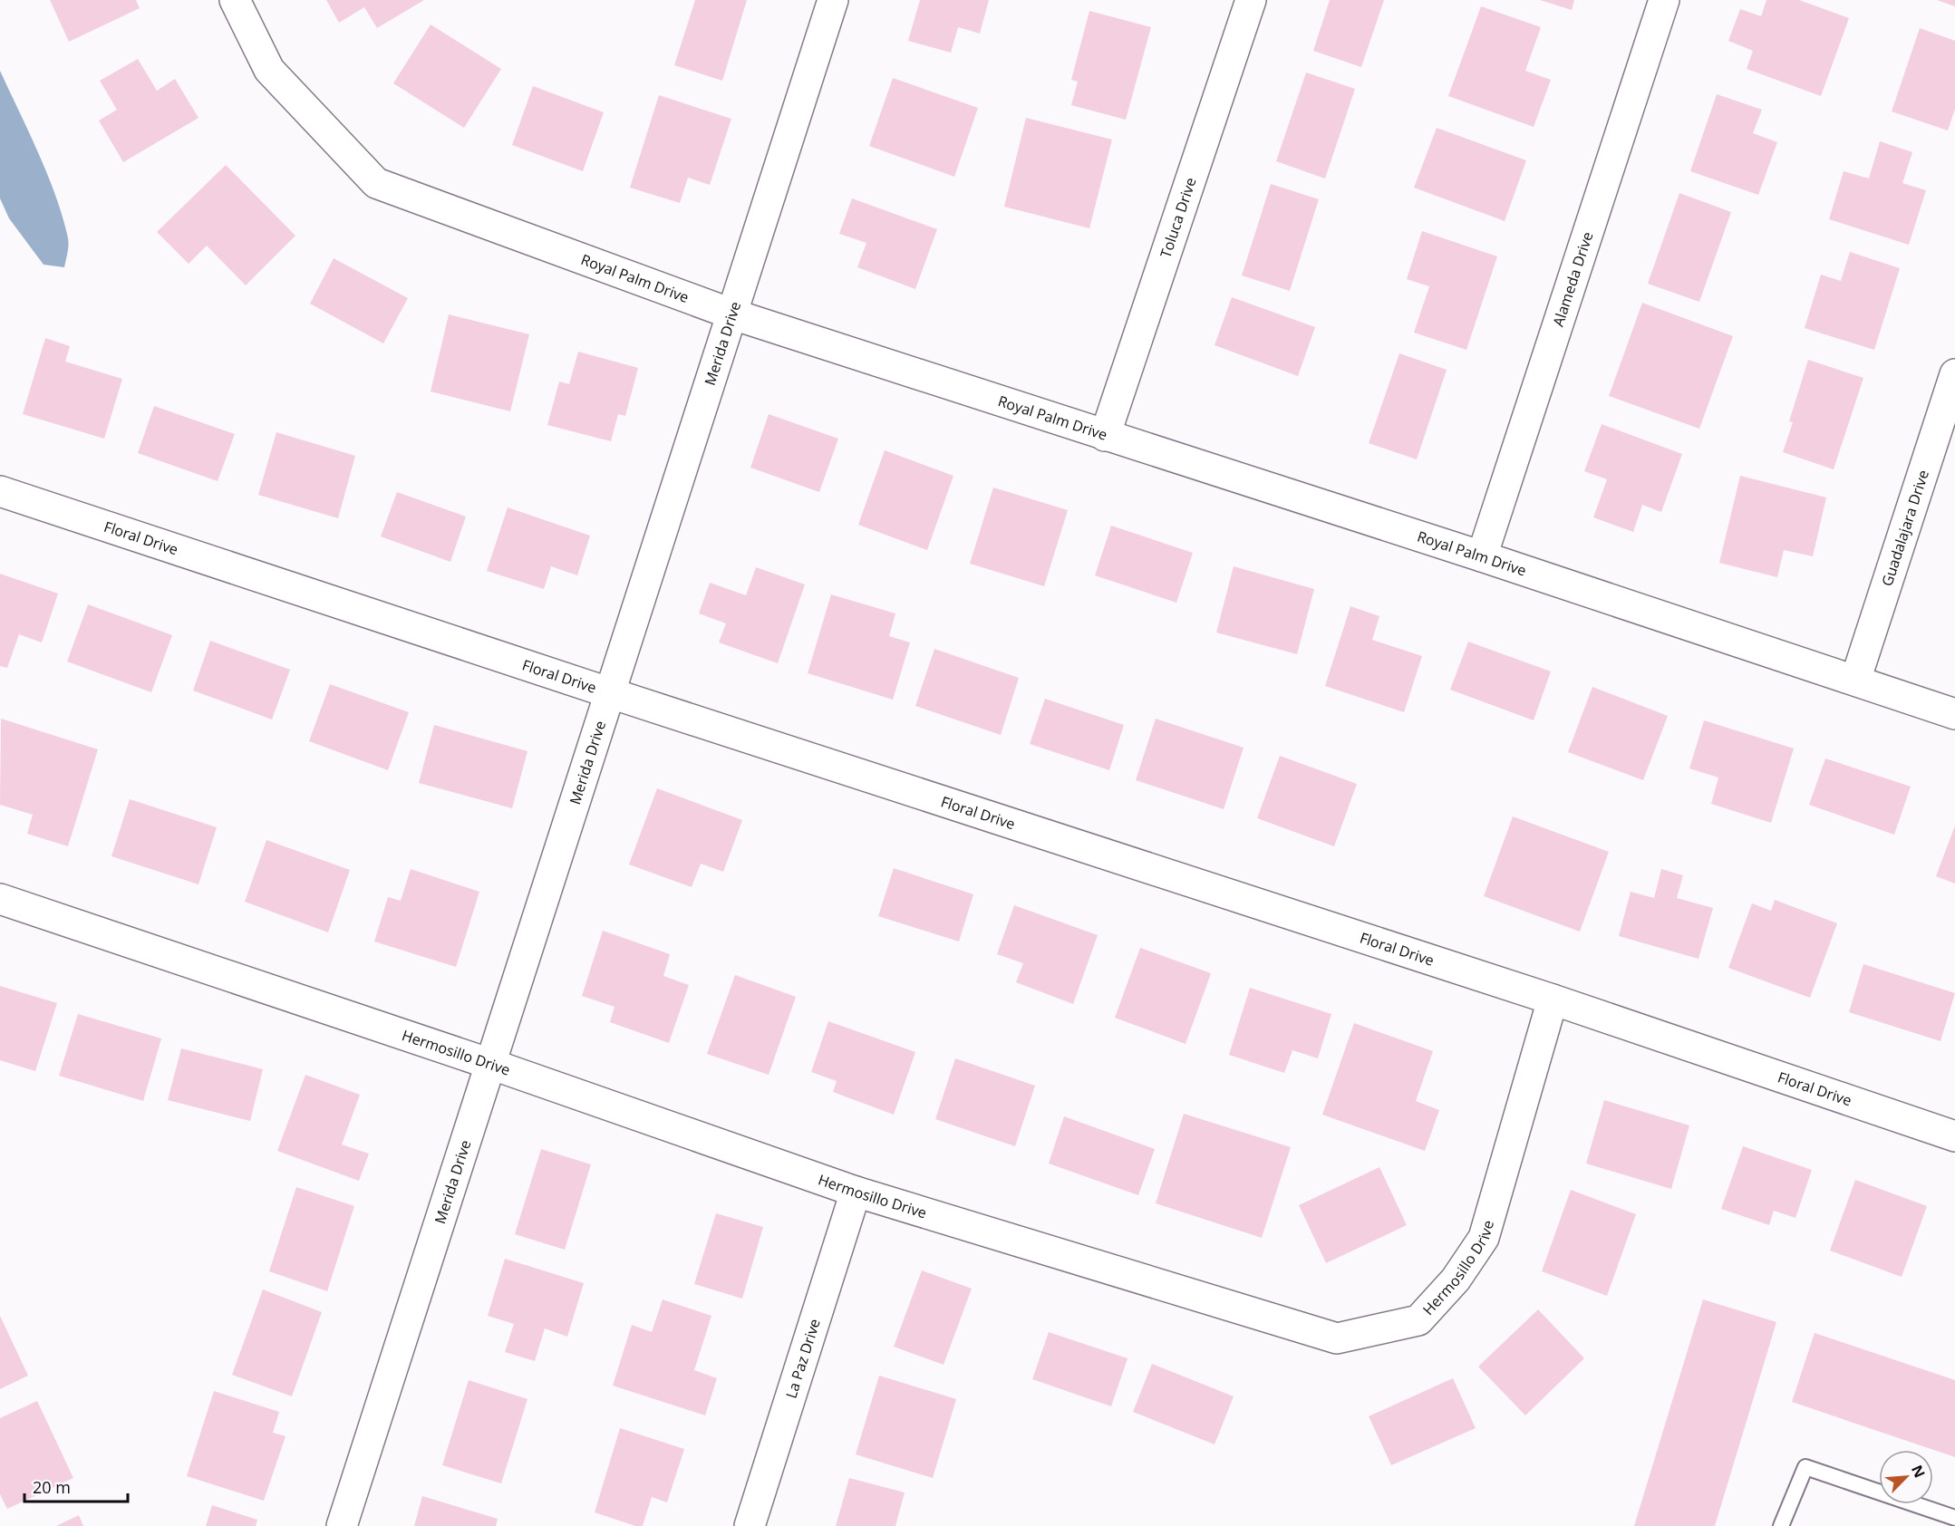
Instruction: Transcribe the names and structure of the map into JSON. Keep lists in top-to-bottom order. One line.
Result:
{"streets":{"street":["Toluca Drive","Royal Palm Drive","Alameda Drive","Merida Drive","Guadalajara Drive","Floral Drive","Hermosillo Drive","La Paz Drive"]},"crossings":[["Toluca Drive","Royal Palm Drive"],["Royal Palm Drive","Alameda Drive"],["Royal Palm Drive","Merida Drive"],["Royal Palm Drive","Guadalajara Drive"],["Merida Drive","Floral Drive"],["Merida Drive","Hermosillo Drive"],["Floral Drive","Hermosillo Drive"],["Hermosillo Drive","La Paz Drive"]],"scale_bar":"20 m","north":"top right"}
